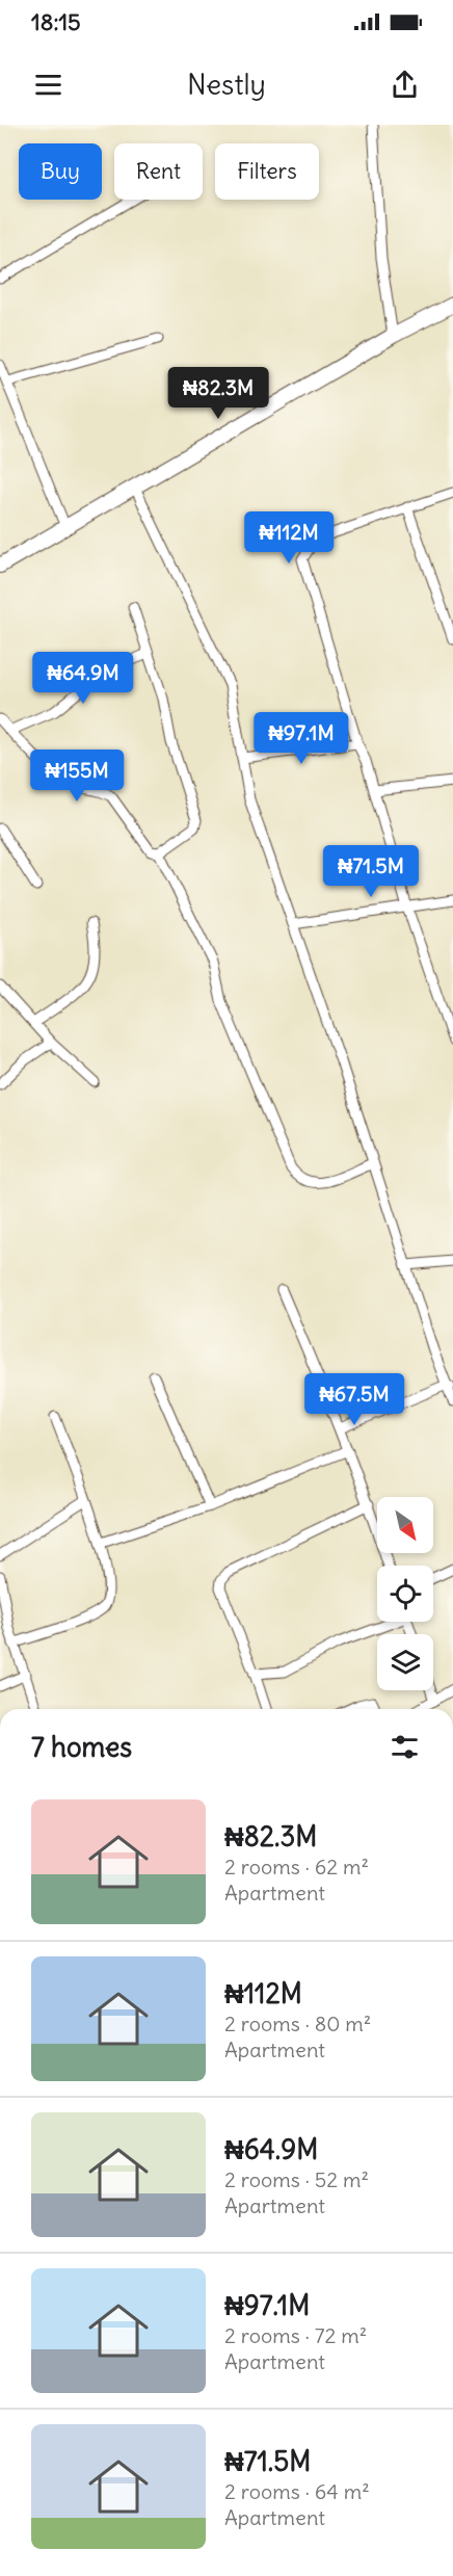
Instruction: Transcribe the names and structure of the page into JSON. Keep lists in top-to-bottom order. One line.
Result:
{"north":"bottom right","page":{"status":"18:15","header":"Nestly","chip":["Buy","Rent","Filters"],"price":["₦82.3M","₦112M","₦64.9M","₦97.1M","₦155M","₦71.5M","₦67.5M"],"heading":"7 homes","list":[{"name":"₦82.3M","note":"2 rooms · 62 m² · Apartment"},{"name":"₦112M","note":"2 rooms · 80 m² · Apartment"},{"name":"₦64.9M","note":"2 rooms · 52 m² · Apartment"},{"name":"₦97.1M","note":"2 rooms · 72 m² · Apartment"},{"name":"₦71.5M","note":"2 rooms · 64 m² · Apartment"}]}}
